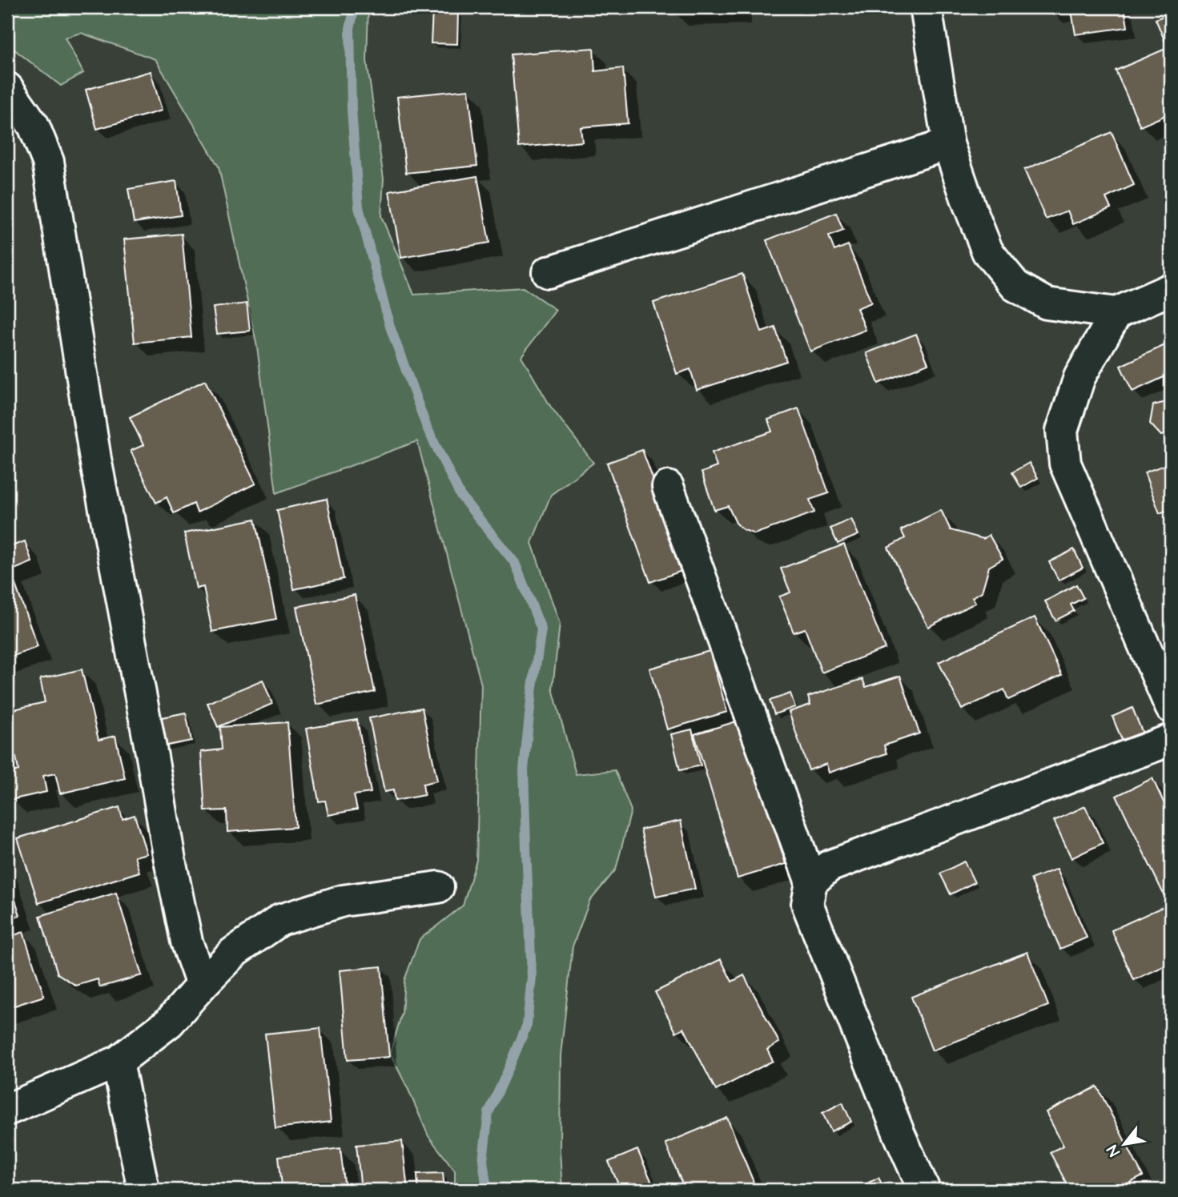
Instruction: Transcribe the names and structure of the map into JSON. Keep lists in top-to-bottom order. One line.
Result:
{"north":"bottom left"}
